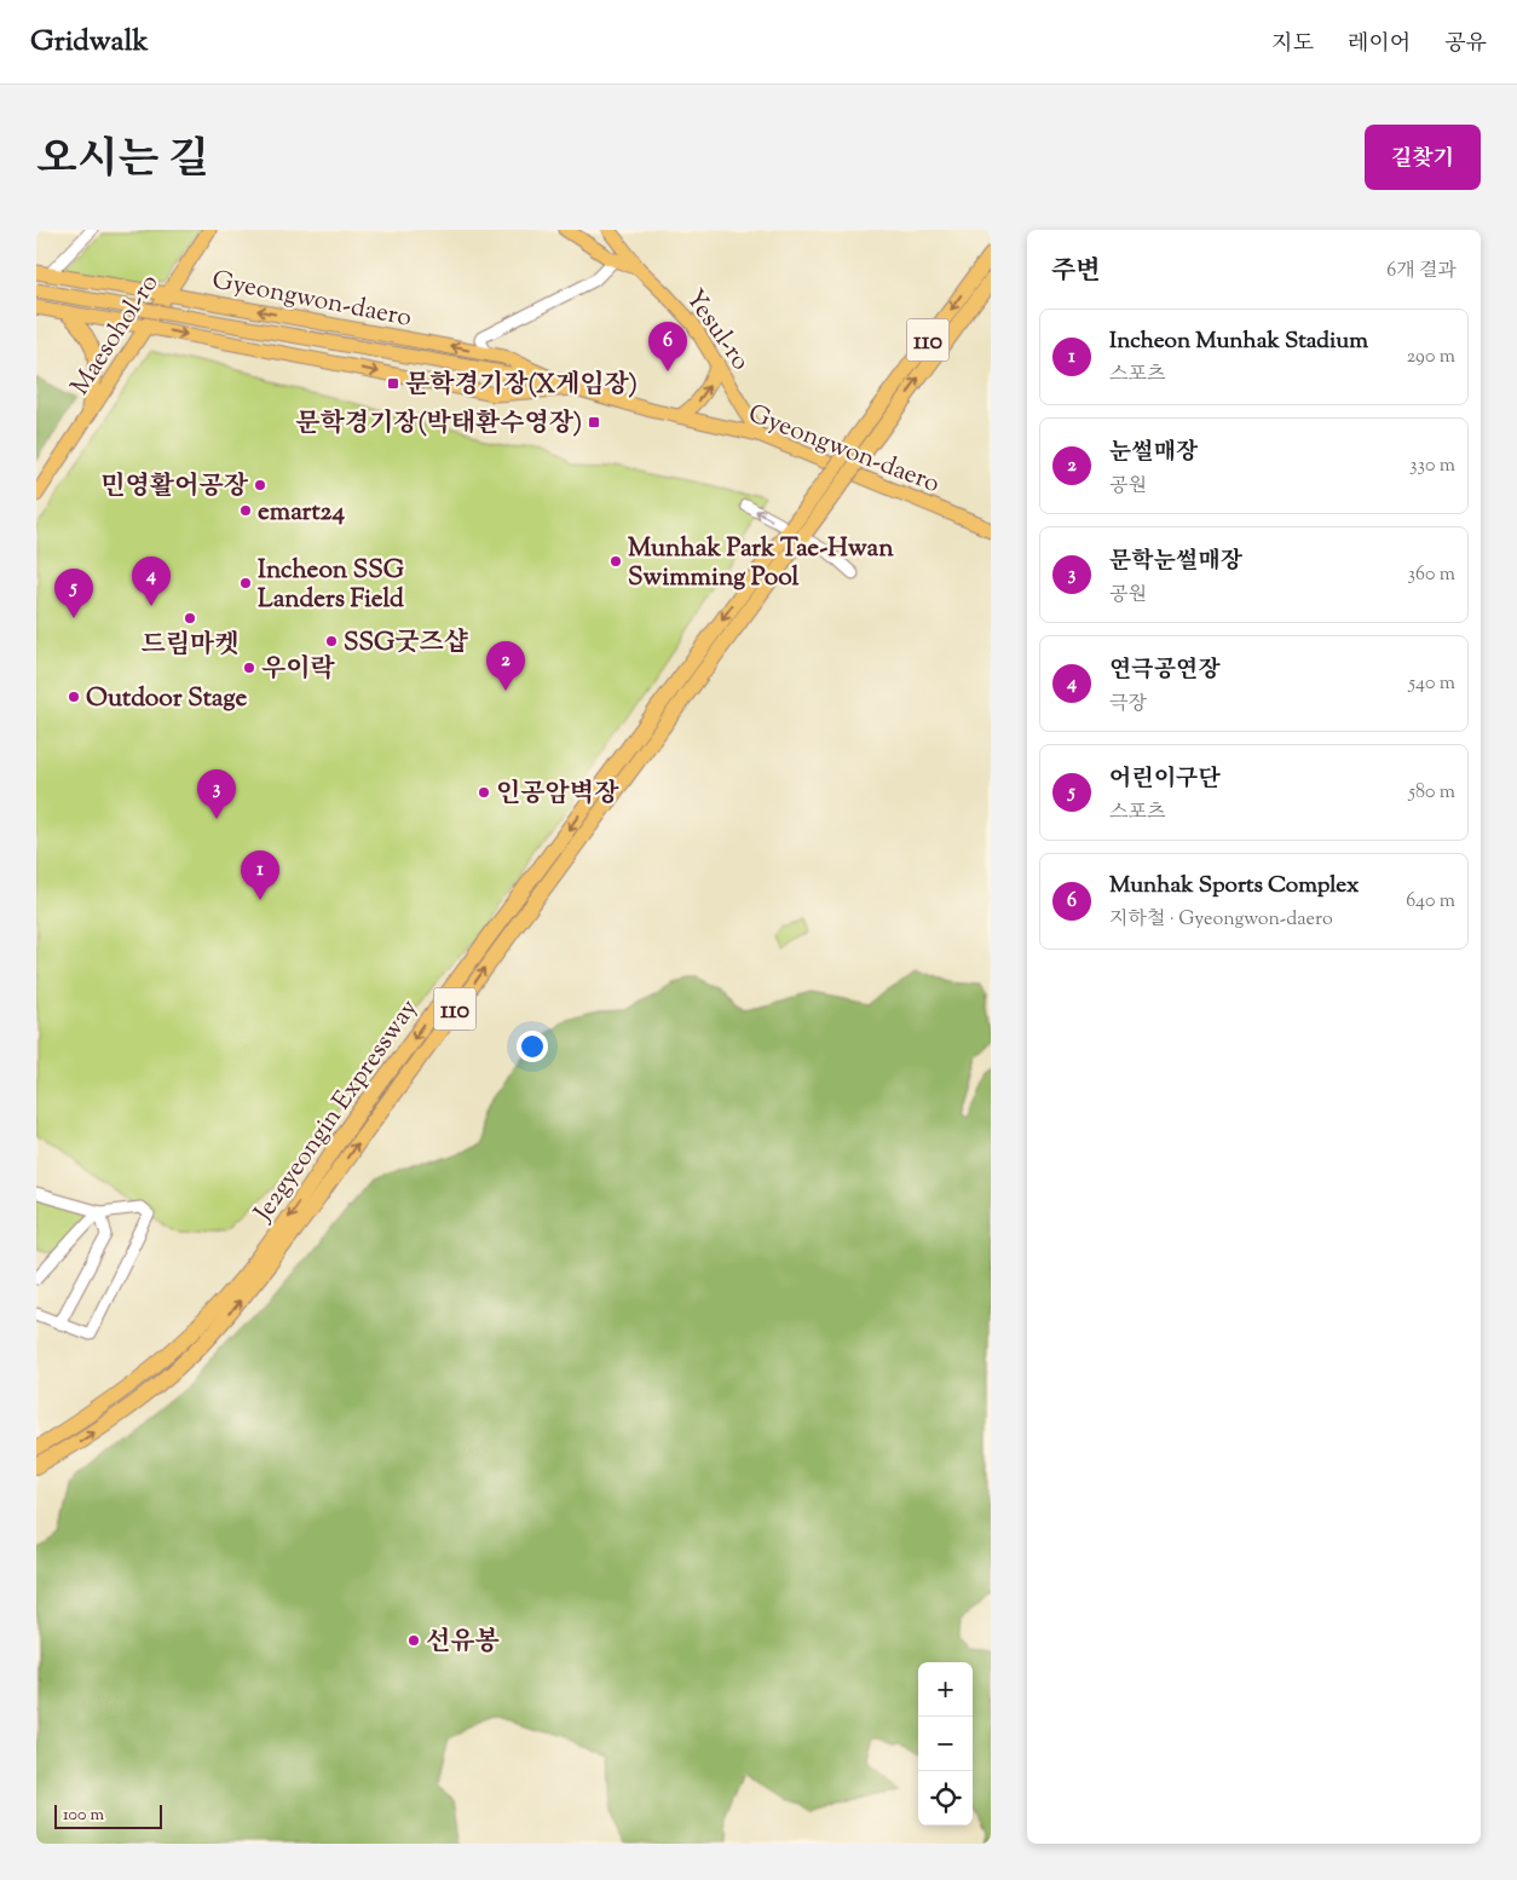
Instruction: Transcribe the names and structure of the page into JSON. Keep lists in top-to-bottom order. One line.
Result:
{"streets":{"highway":["110","Je2gyeongin Expressway"],"main road":["Gyeongwon-daero","Yesul-ro","Maesohol-ro"]},"crossings":[["Gyeongwon-daero","Yesul-ro"],["Gyeongwon-daero","Maesohol-ro"]],"places":{"transit":["문학경기장(X게임장)","문학경기장(박태환수영장)"],"other":["민영활어공장","emart24","Munhak Park Tae-Hwan Swimming Pool","Incheon SSG Landers Field","드림마켓","SSG굿즈샵","우이락","Outdoor Stage","인공암벽장","선유봉"]},"scale_bar":"100 m","page":{"header":"Gridwalk","nav":["지도","레이어","공유"],"title":"오시는 길","buttons":"길찾기","heading":["주변","6개 결과"],"list":[{"mark":"1","name":"Incheon Munhak Stadium","note":"스포츠","value":"290 m"},{"mark":"2","name":"눈썰매장","note":"공원","value":"330 m"},{"mark":"3","name":"문학눈썰매장","note":"공원","value":"360 m"},{"mark":"4","name":"연극공연장","note":"극장","value":"540 m"},{"mark":"5","name":"어린이구단","note":"스포츠","value":"580 m"},{"mark":"6","name":"Munhak Sports Complex","note":"지하철 · Gyeongwon-daero","value":"640 m"}],"pins":["6","4","5","2","3","1"],"map_buttons":["+","−"],"scale":"100 m"}}
